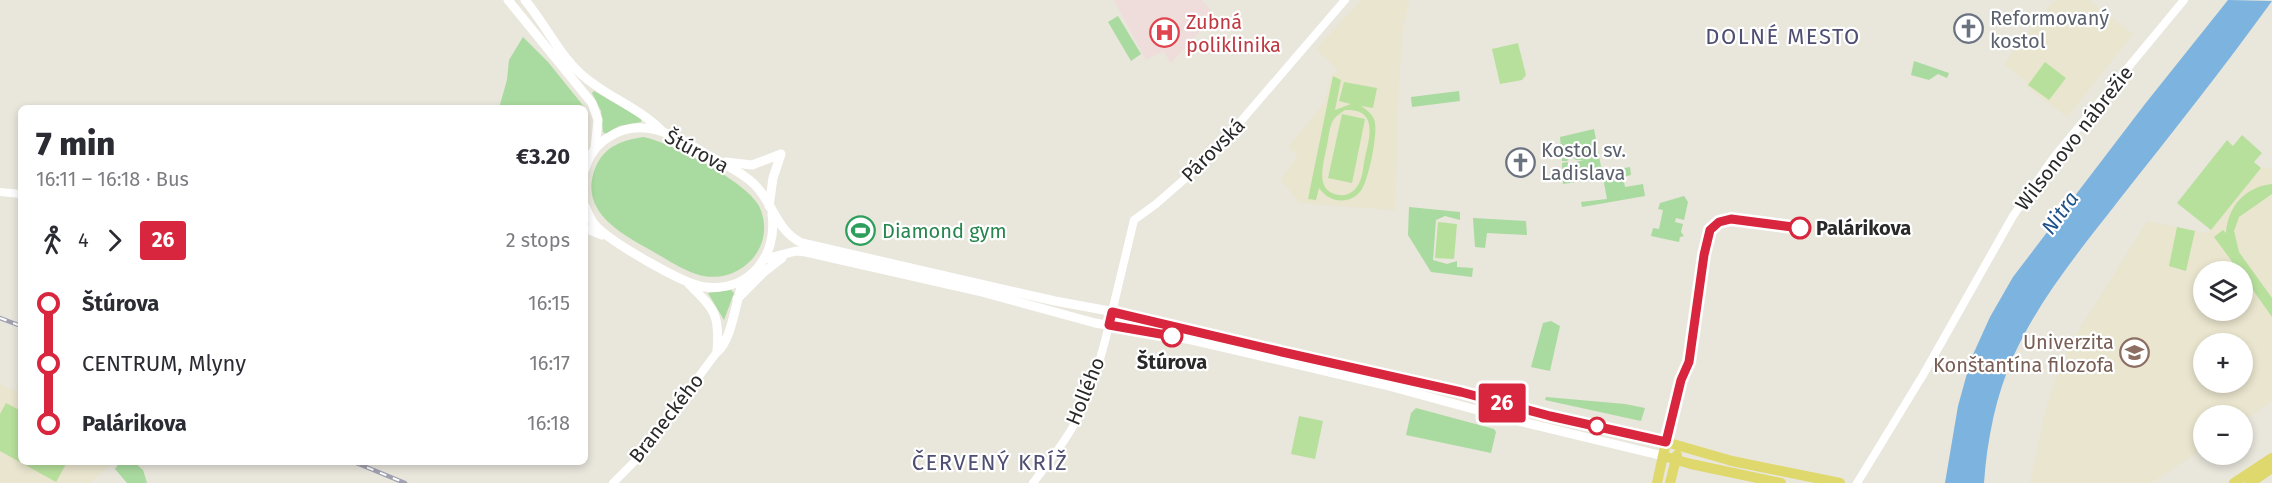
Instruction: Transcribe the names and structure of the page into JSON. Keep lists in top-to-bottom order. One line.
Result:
{"streets":{"main road":["Štúrova"],"street":["Wilsonovo nábrežie","Párovská","Hollého","Braneckého"]},"crossings":[["Párovská","Štúrova"]],"districts":["DOLNÉ MESTO","ČERVENÝ KRÍŽ"],"water":["Nitra"],"places":{"church":["Reformovaný kostol","Kostol sv. Ladislava"],"hospital":["Zubná poliklinika"],"other":["Palárikova","Štúrova"],"sports":["Diamond gym"],"school or university":["Univerzita Konštantína filozofa"]},"lines":["bus line 26"],"page":{"on_map":"26","heading":["7 min","16:11 – 16:18 · Bus","€3.20"],"legs":["4","26","2 stops"],"map_buttons":["+","−"],"list":[{"name":"Štúrova","value":"16:15"},{"name":"CENTRUM, Mlyny","value":"16:17"},{"name":"Palárikova","value":"16:18"}]}}
